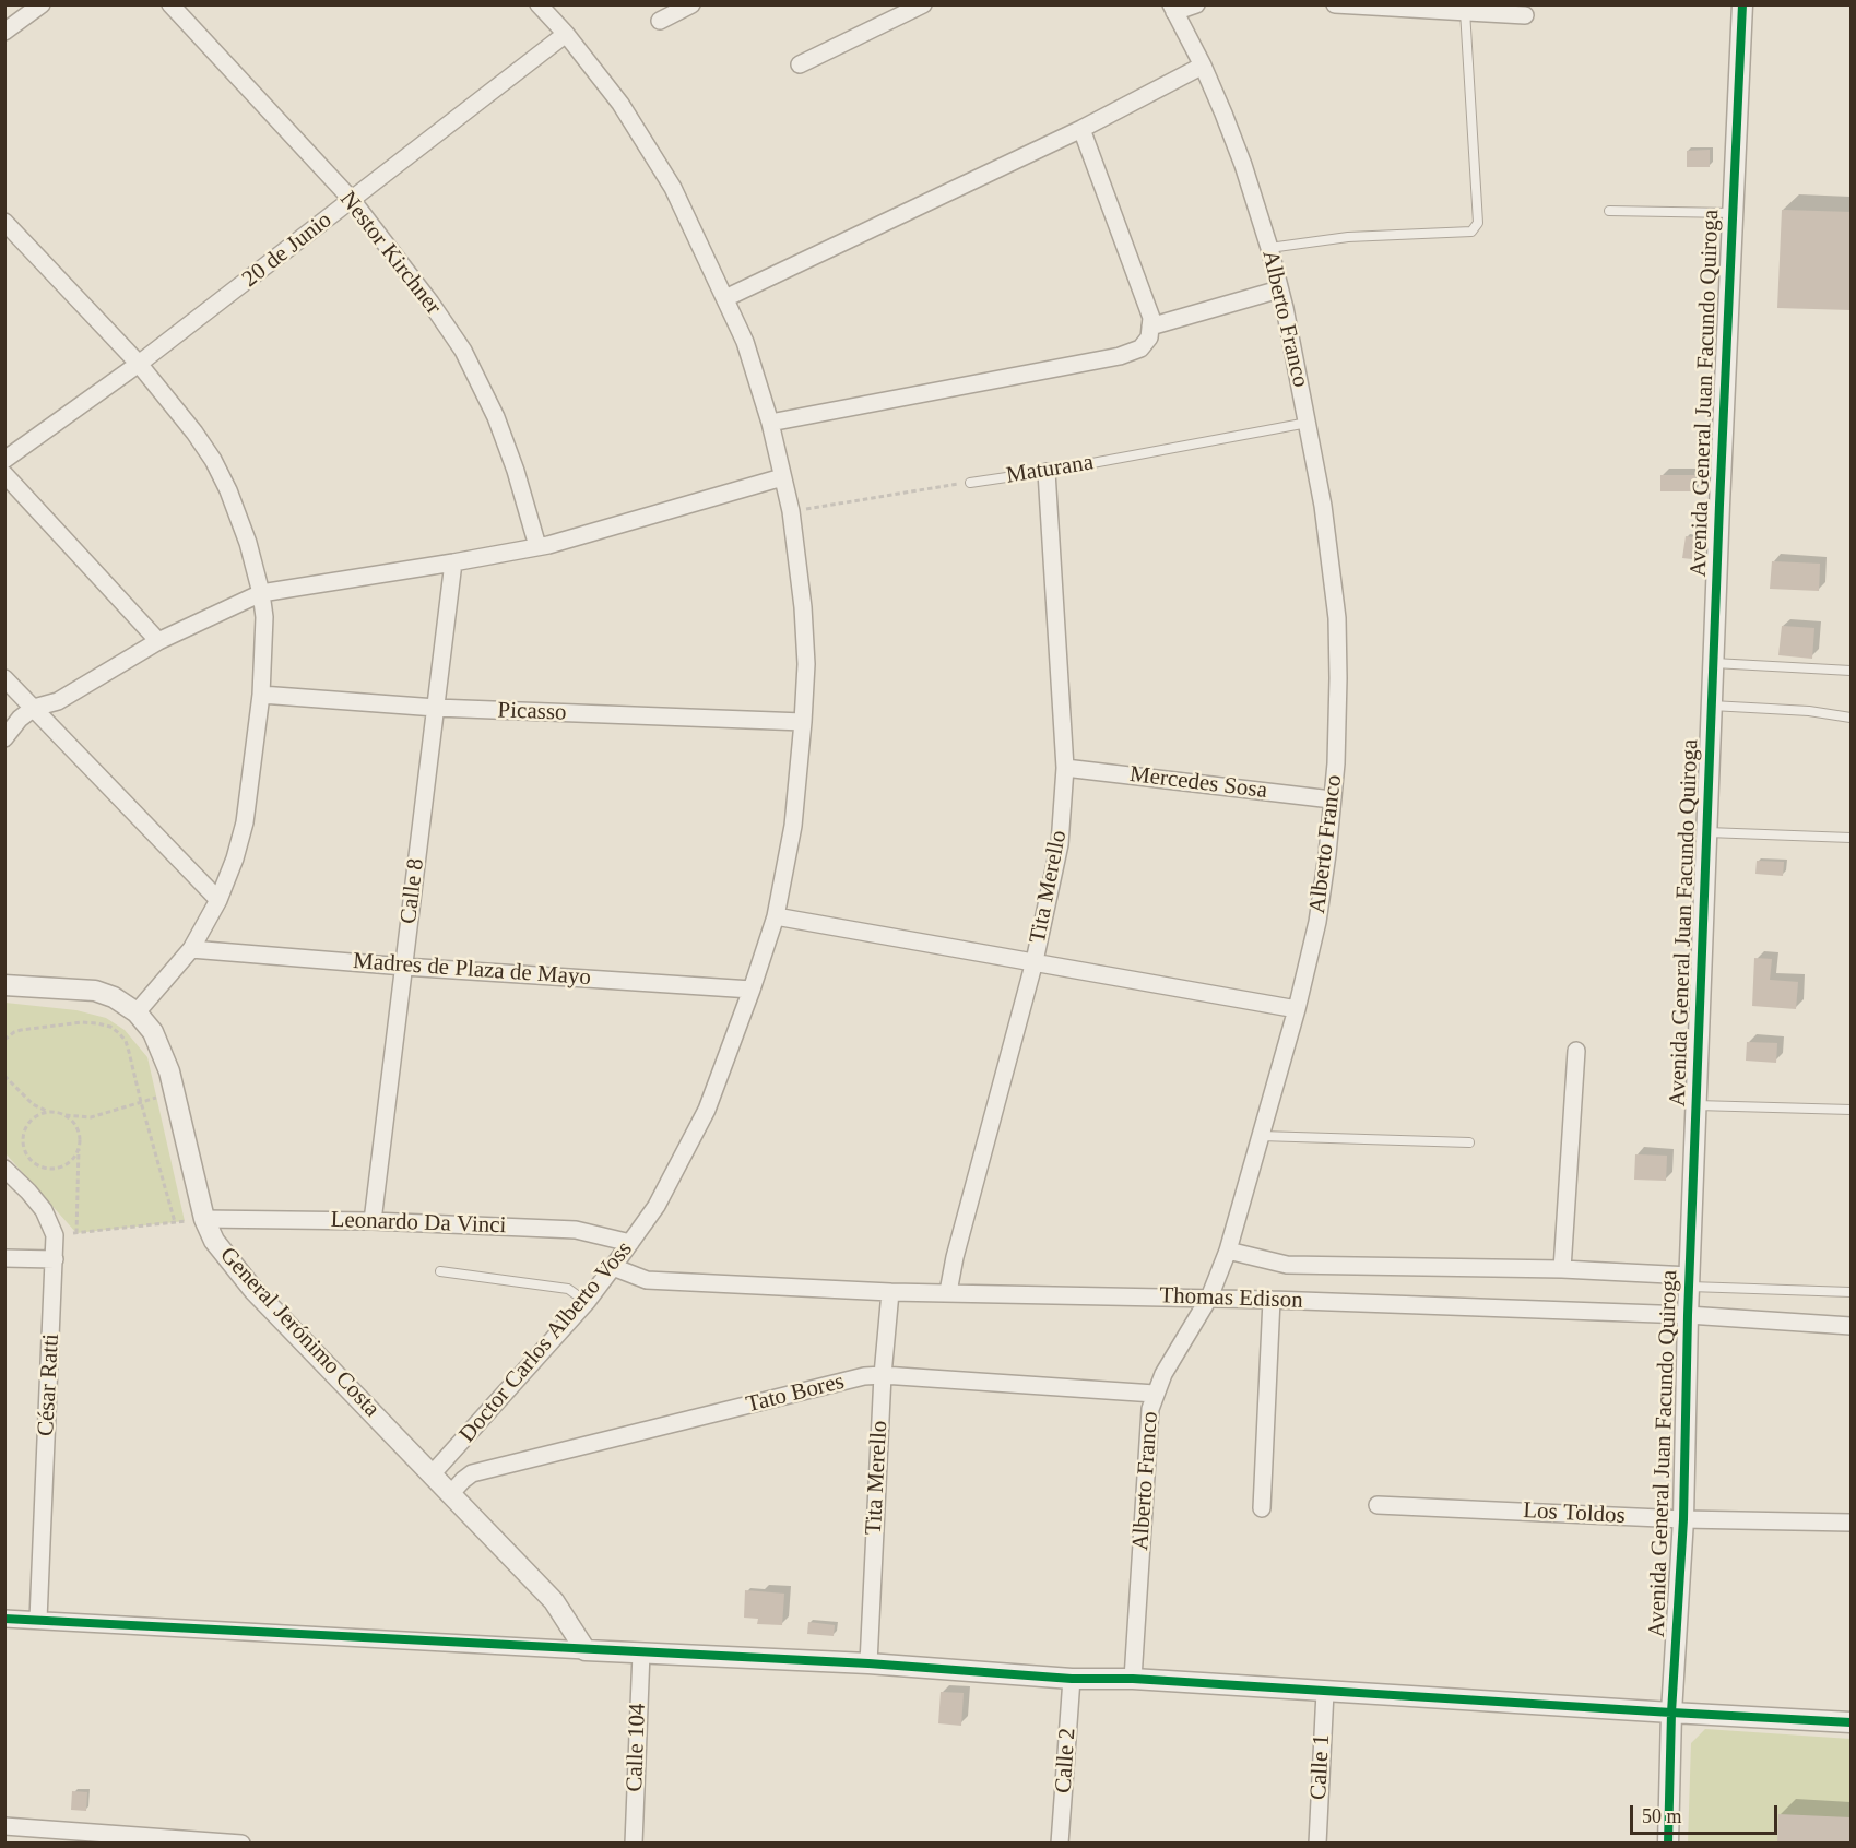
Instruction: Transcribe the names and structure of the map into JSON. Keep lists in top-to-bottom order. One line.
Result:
{"streets":{"street":["20 de Junio","Nestor Kirchner","Alberto Franco","Avenida General Juan Facundo Quiroga","Picasso","Mercedes Sosa","Tita Merello","Calle 8","Madres de Plaza de Mayo","Leonardo Da Vinci","Thomas Edison","General Jerónimo Costa","Doctor Carlos Alberto Voss","César Ratti","Tato Bores","Los Toldos","Calle 104","Calle 2","Calle 1"],"lane":["Maturana"]},"crossings":[["20 de Junio","Nestor Kirchner"],["20 de Junio","Doctor Carlos Alberto Voss"],["Alberto Franco","Maturana"],["Alberto Franco","Mercedes Sosa"],["Alberto Franco","Thomas Edison"],["Alberto Franco","Tato Bores"],["Avenida General Juan Facundo Quiroga","Thomas Edison"],["Avenida General Juan Facundo Quiroga","Los Toldos"],["Maturana","Tita Merello"],["Picasso","Calle 8"],["Picasso","Doctor Carlos Alberto Voss"],["Mercedes Sosa","Tita Merello"],["Tita Merello","Thomas Edison"],["Tita Merello","Tato Bores"],["Calle 8","Madres de Plaza de Mayo"],["Calle 8","Leonardo Da Vinci"],["Madres de Plaza de Mayo","Doctor Carlos Alberto Voss"],["Leonardo Da Vinci","General Jerónimo Costa"],["Leonardo Da Vinci","Doctor Carlos Alberto Voss"],["Thomas Edison","Doctor Carlos Alberto Voss"],["General Jerónimo Costa","Doctor Carlos Alberto Voss"],["General Jerónimo Costa","Tato Bores"]],"scale_bar":"50 m"}
